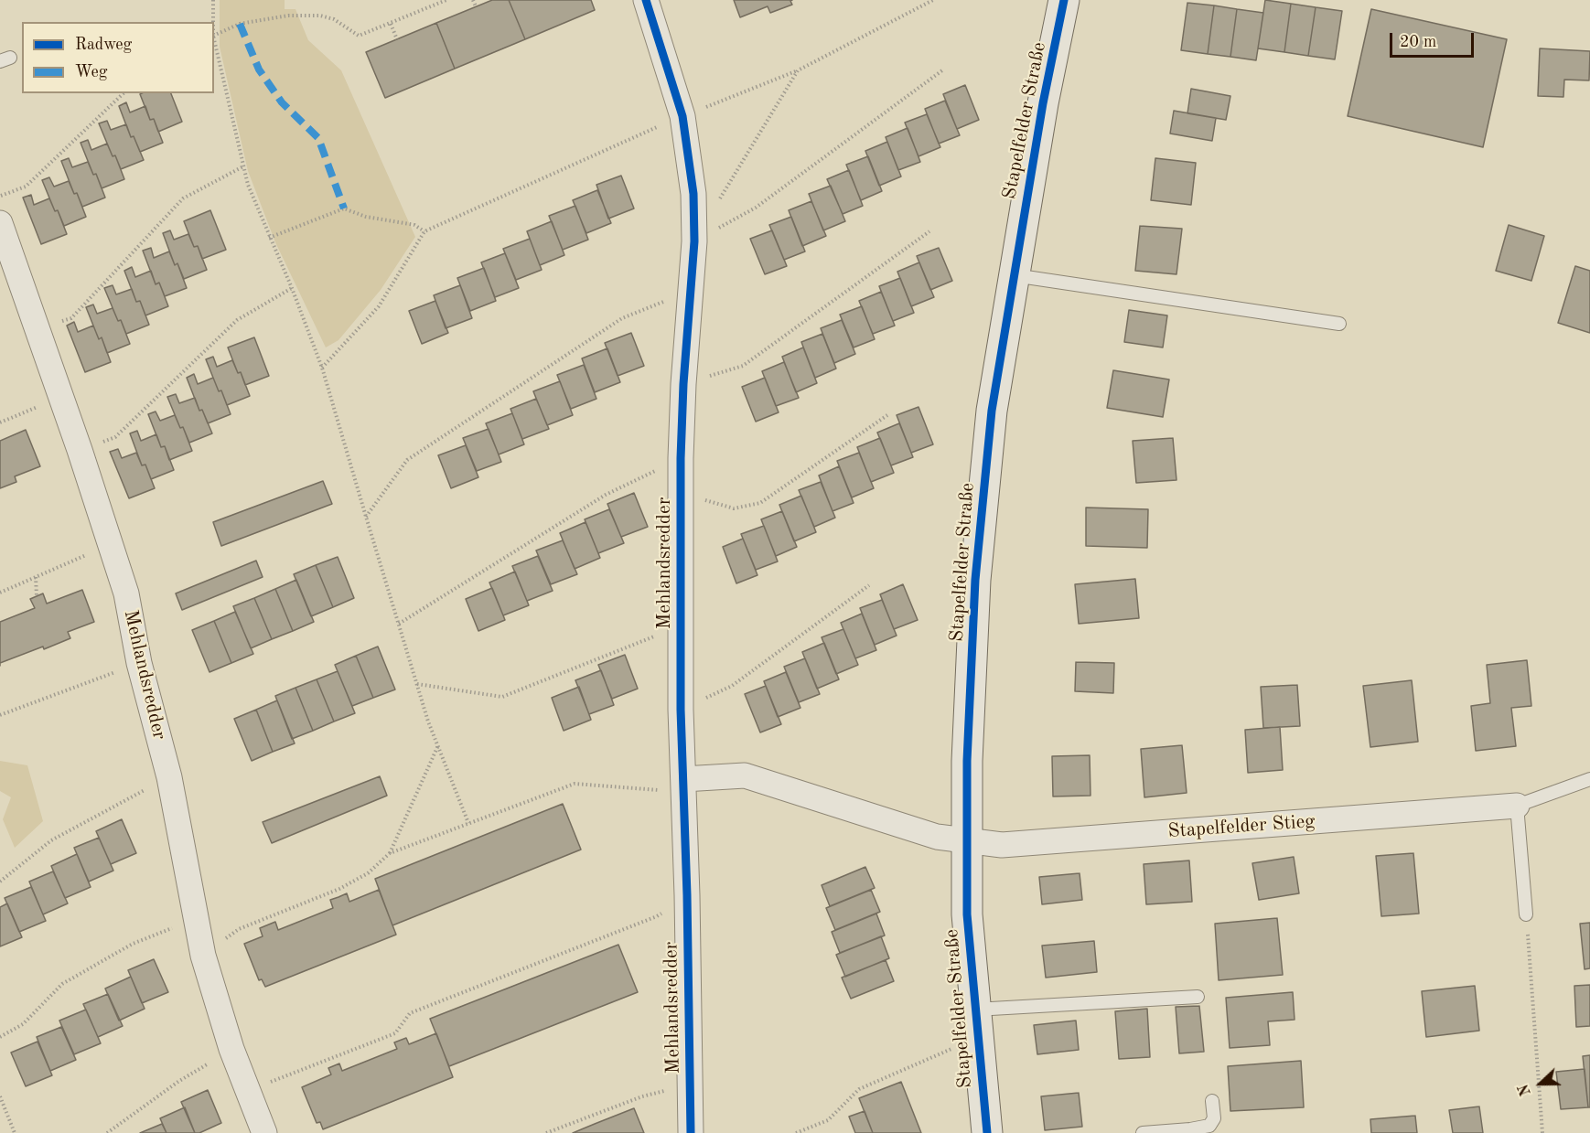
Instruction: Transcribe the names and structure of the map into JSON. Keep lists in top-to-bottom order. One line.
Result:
{"streets":{"street":["Stapelfelder Straße","Mehlandsredder","Stapelfelder Stieg"]},"crossings":[["Stapelfelder Straße","Stapelfelder Stieg"]],"legend":["Radweg","Weg"],"scale_bar":"20 m","north":"left"}
